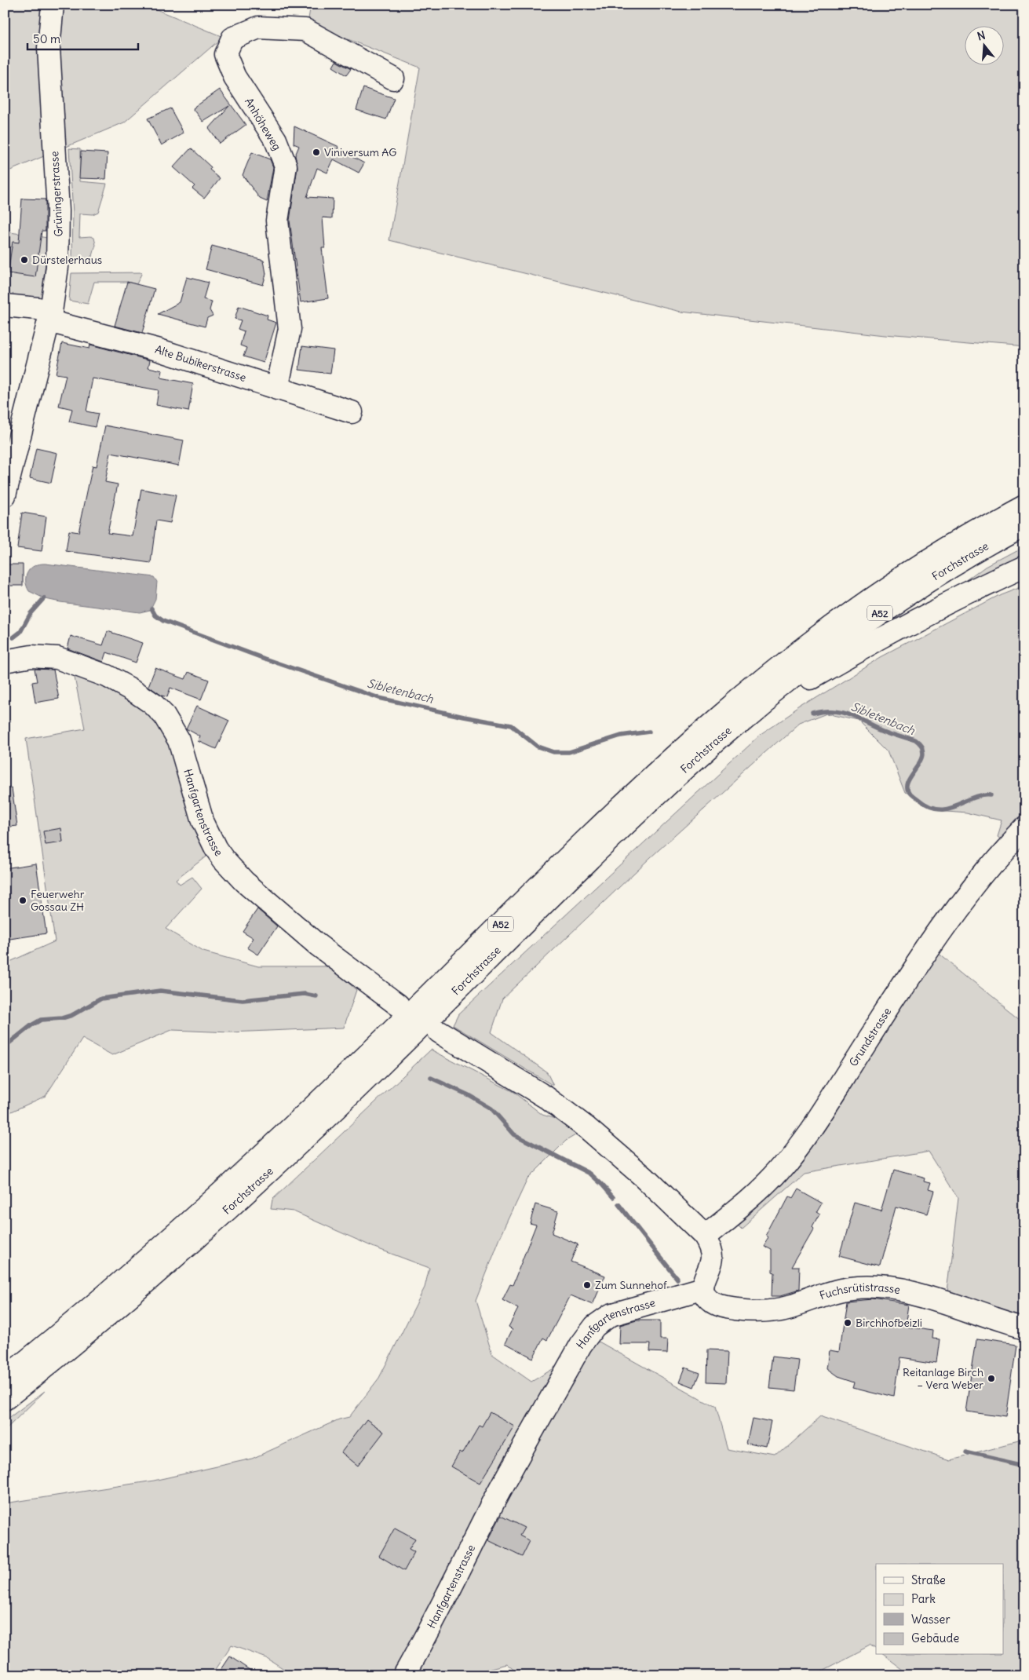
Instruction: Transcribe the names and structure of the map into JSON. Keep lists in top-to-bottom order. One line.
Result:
{"streets":{"main road":["Anhöheweg","Grüningerstrasse","Alte Bubikerstrasse","Forchstrasse","A52","Hanfgartenstrasse","Grundstrasse","Fuchsrütistrasse"]},"crossings":[["Anhöheweg","Alte Bubikerstrasse"],["Grüningerstrasse","Alte Bubikerstrasse"],["Hanfgartenstrasse","Fuchsrütistrasse"]],"water":["Sibletenbach"],"places":["Viniversum AG","Dürstelerhaus","Feuerwehr Gossau ZH","Zum Sunnehof","Birchhofbeizli","Reitanlage Birch – Vera Weber"],"legend":["Straße","Park","Wasser","Gebäude"],"scale_bar":"50 m","north":"top"}
